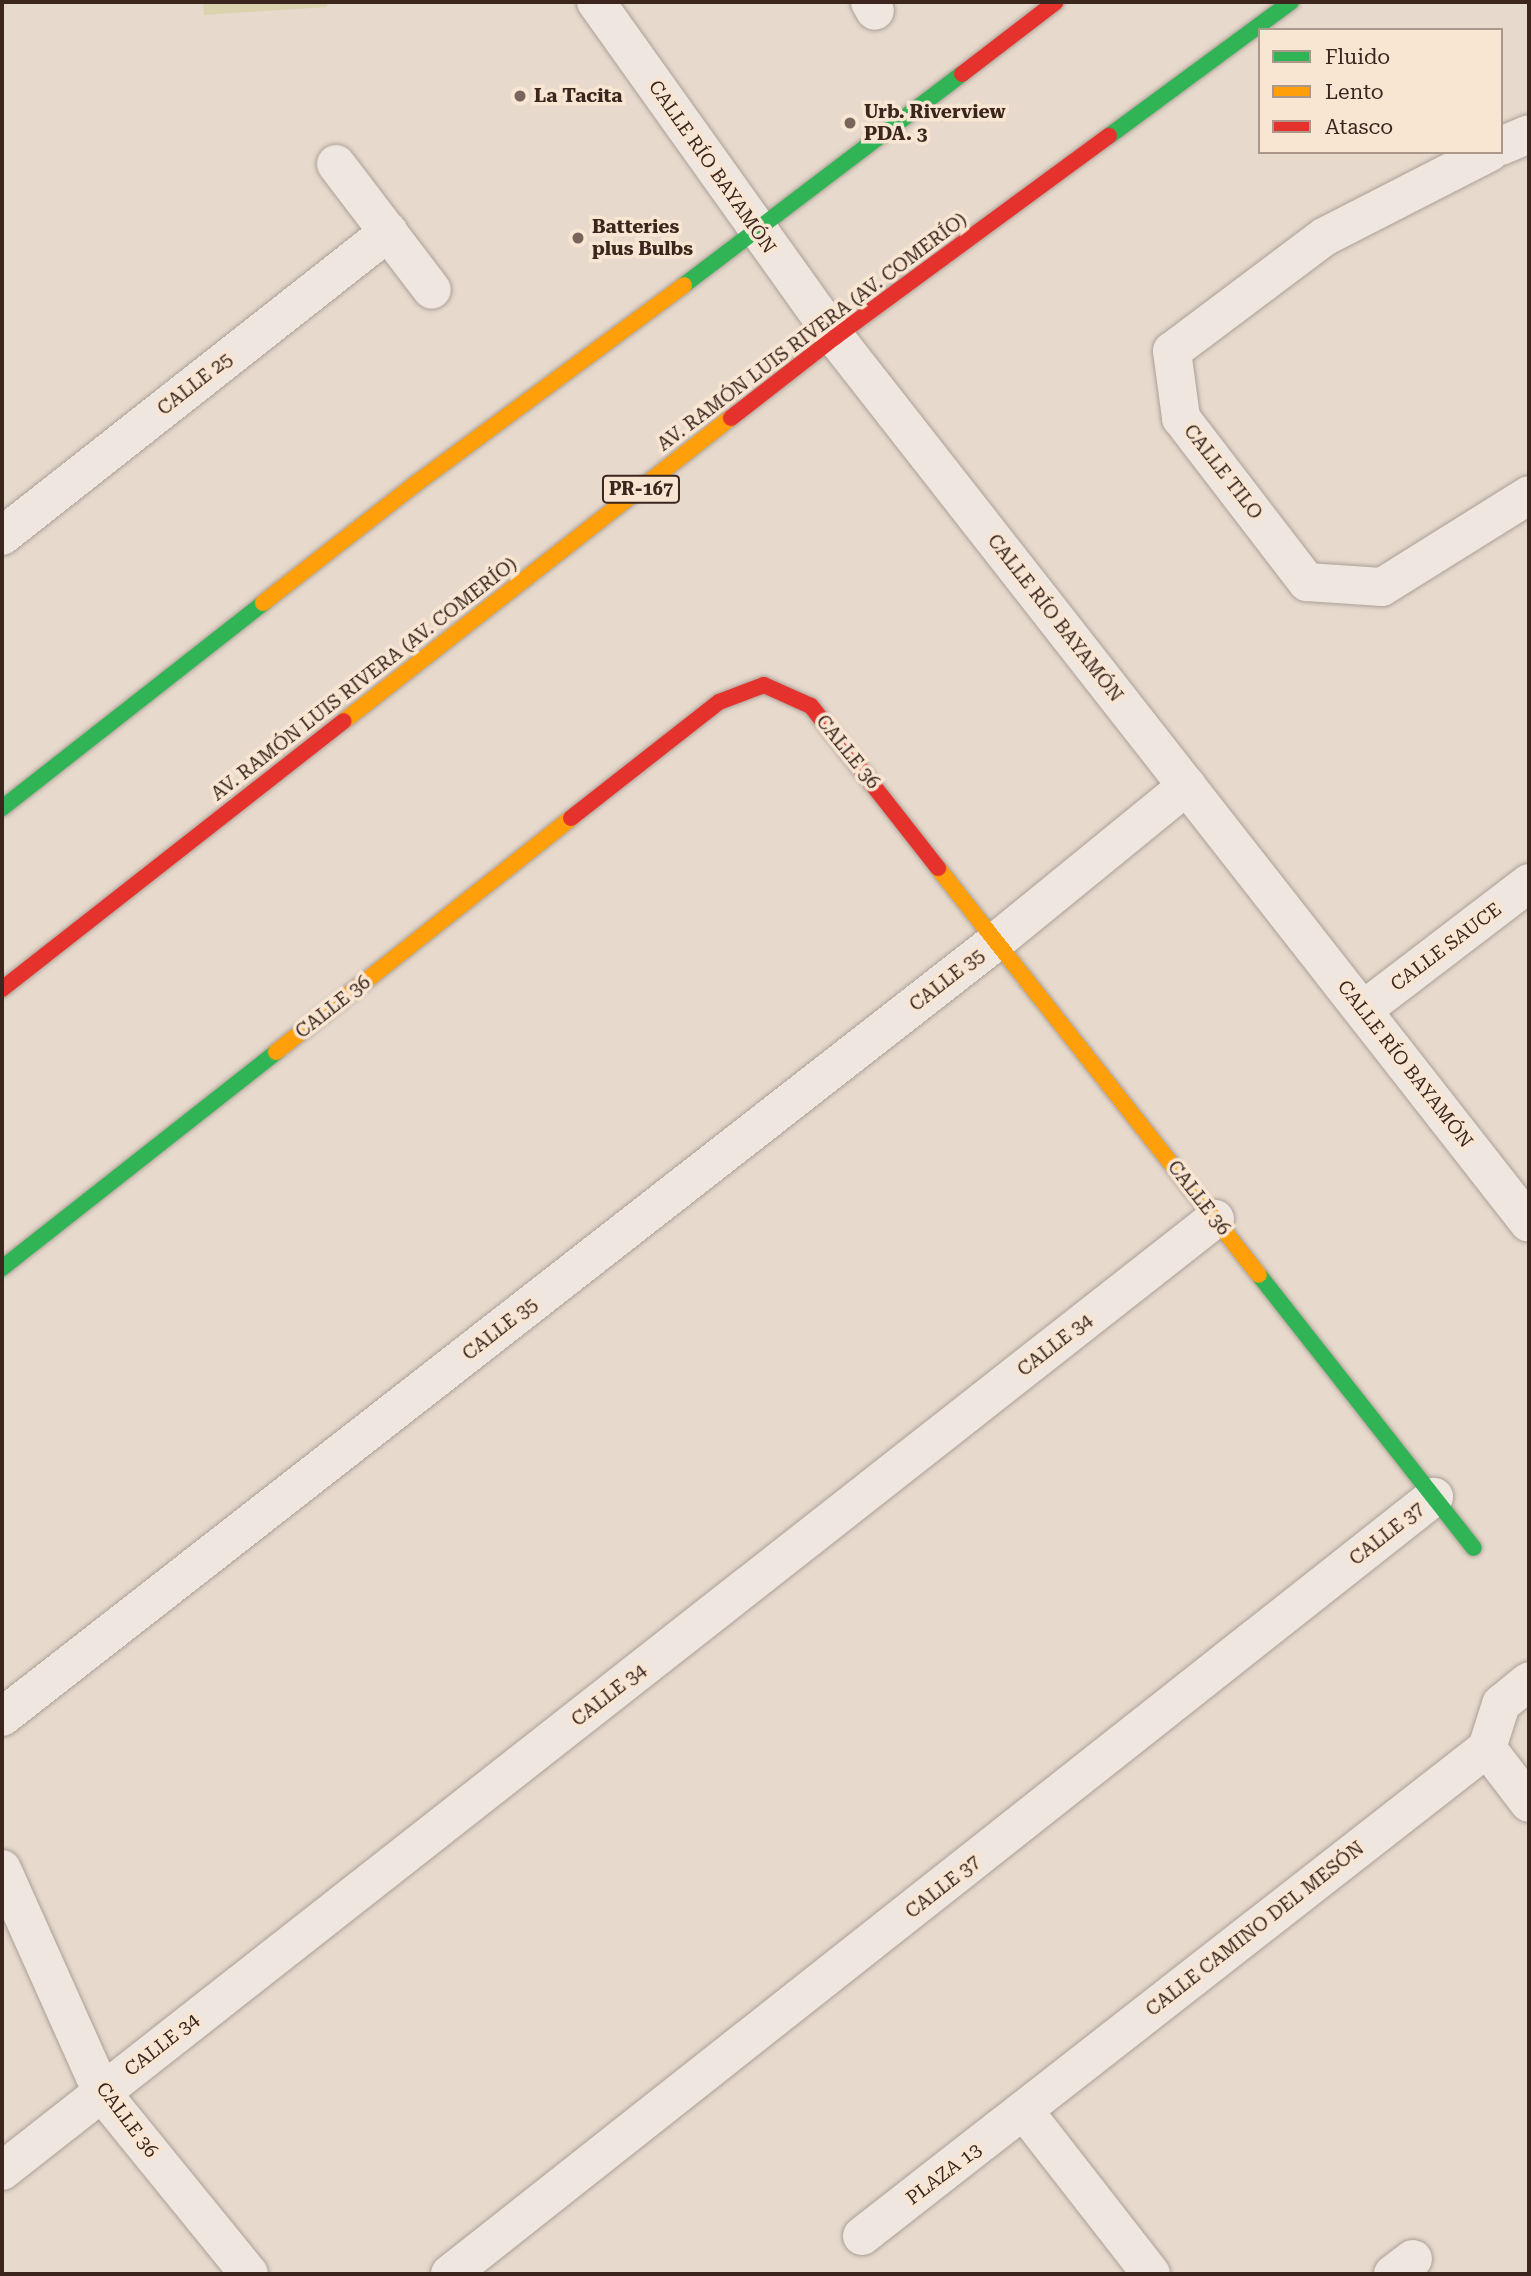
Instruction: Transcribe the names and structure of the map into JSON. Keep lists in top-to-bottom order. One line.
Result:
{"streets":{"main road":["AV. RAMÓN LUIS RIVERA (AV. COMERÍO)","PR-167","CALLE 36"],"street":["CALLE RÍO BAYAMÓN","CALLE 25","CALLE TILO","CALLE SAUCE","CALLE 35","CALLE 34","CALLE 37","CALLE CAMINO DEL MESÓN","PLAZA 13"]},"crossings":[["CALLE RÍO BAYAMÓN","AV. RAMÓN LUIS RIVERA (AV. COMERÍO)"],["CALLE RÍO BAYAMÓN","CALLE SAUCE"],["CALLE RÍO BAYAMÓN","CALLE 35"],["CALLE 36","CALLE 35"],["CALLE 36","CALLE 34"],["CALLE 36","CALLE 37"],["CALLE CAMINO DEL MESÓN","PLAZA 13"]],"places":["La Tacita","Urb. Riverview PDA. 3","Batteries plus Bulbs"],"legend":["Fluido","Lento","Atasco"]}
